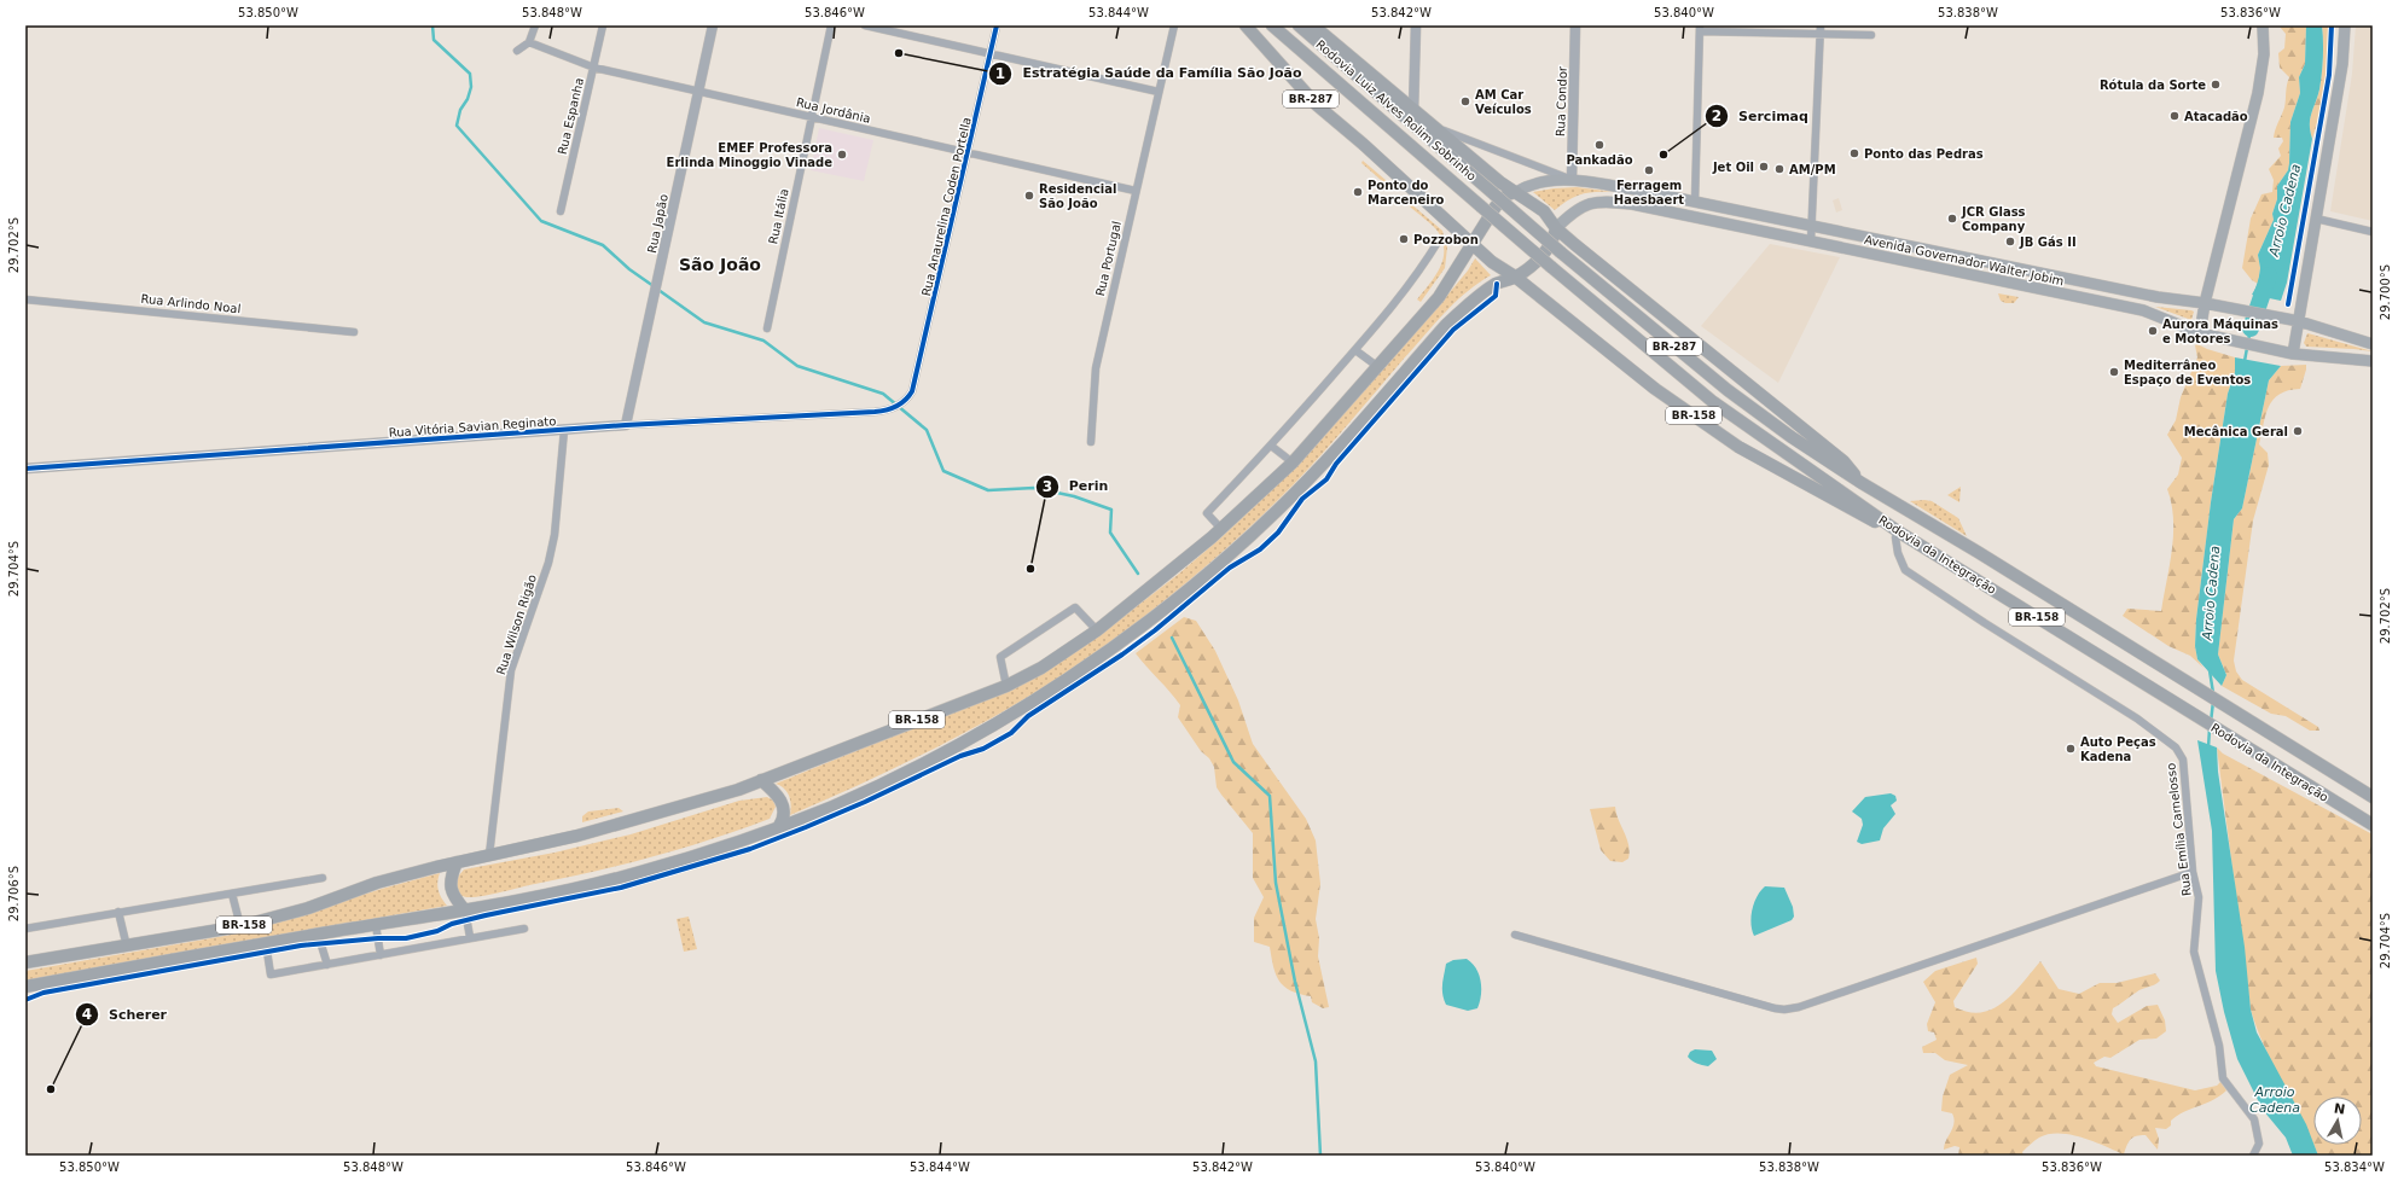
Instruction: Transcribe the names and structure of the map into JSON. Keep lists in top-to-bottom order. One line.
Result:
{"streets":{"highway":["BR-287","Rodovia Luiz Alves Rolim Sobrinho","BR-158","Rodovia da Integração"],"main road":["Avenida Governador Walter Jobim"],"street":["Rua Condor","Rua Jordânia","Rua Espanha","Rua Anaurelina Coden Portella","Rua Itália","Rua Japão","Rua Portugal","Rua Arlindo Noal","Rua Vitória Savian Reginato","Rua Wilson Rigão","Rua Emília Carnelosso"]},"crossings":[["BR-287","Avenida Governador Walter Jobim"],["BR-287","BR-158"],["Rua Condor","Avenida Governador Walter Jobim"],["Rua Jordânia","Rua Espanha"],["Rua Jordânia","Rua Anaurelina Coden Portella"],["Rua Jordânia","Rua Itália"],["Rua Jordânia","Rua Japão"],["Rua Jordânia","Rua Portugal"],["Rodovia Luiz Alves Rolim Sobrinho","Rodovia da Integração"],["Rua Anaurelina Coden Portella","Rua Vitória Savian Reginato"],["Rua Japão","Rua Vitória Savian Reginato"],["Avenida Governador Walter Jobim","BR-158"],["BR-158","Rodovia da Integração"],["BR-158","Rua Wilson Rigão"],["BR-158","Rua Emília Carnelosso"],["Rua Vitória Savian Reginato","Rua Wilson Rigão"],["Rodovia da Integração","Rua Emília Carnelosso"]],"districts":["São João"],"water":["Arroio Cadena"],"places":["Estratégia Saúde da Família São João","Rótula da Sorte","AM Car Veículos","Atacadão","Pankadão","Ponto das Pedras","EMEF Professora Erlinda Minoggio Vinade","Sercimaq","Jet Oil","AM/PM","Ferragem Haesbaert","Ponto do Marceneiro","Residencial São João","JCR Glass Company","Pozzobon","JB Gás II","Aurora Máquinas e Motores","Mediterrâneo Espaço de Eventos","Mecânica Geral","Perin","Auto Peças Kadena","Scherer"],"north":"top","coordinates":["53.850°W","53.848°W","53.846°W","53.844°W","53.842°W","53.840°W","53.838°W","53.836°W","29.702°S","29.700°S","29.704°S","29.706°S","53.834°W"]}
